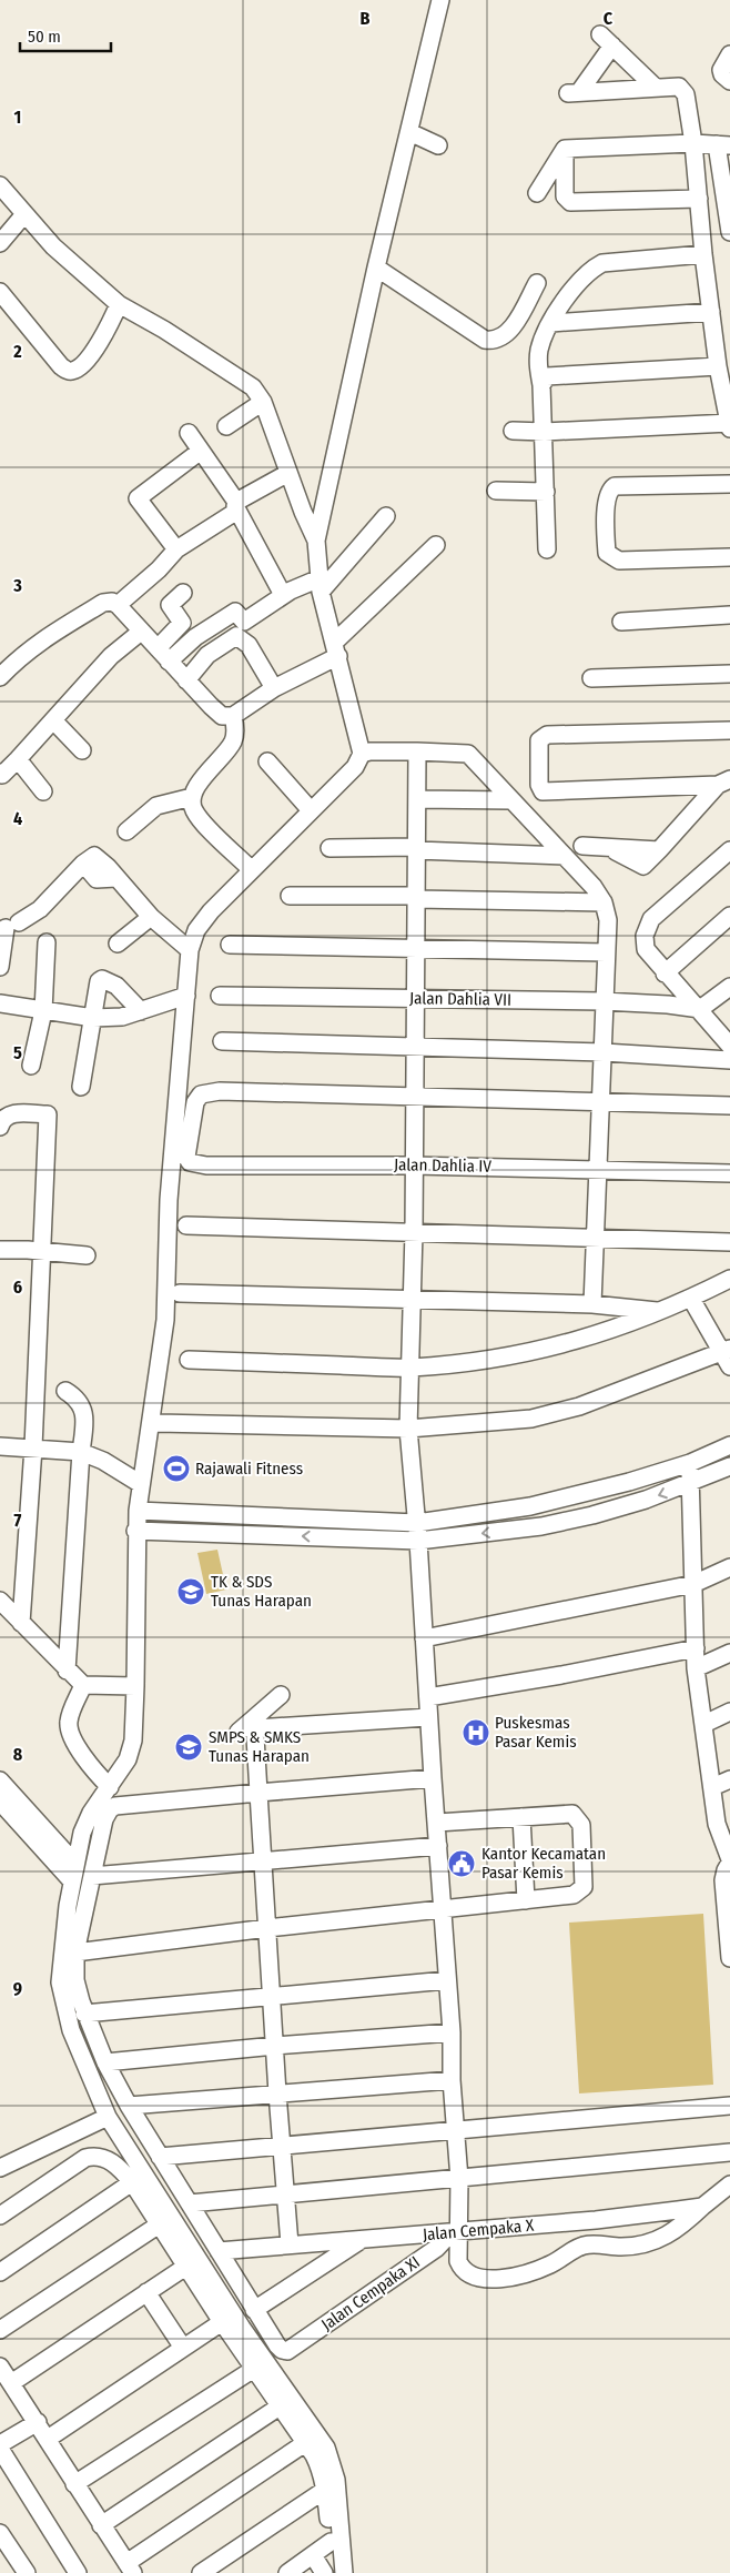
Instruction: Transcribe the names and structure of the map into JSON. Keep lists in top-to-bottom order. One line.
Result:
{"streets":{"street":["Jalan Dahlia VII","Jalan Dahlia IV","Jalan Cempaka X","Jalan Cempaka XI"]},"crossings":[["Jalan Cempaka X","Jalan Cempaka XI"]],"places":{"sports":["Rajawali Fitness"],"school or university":["TK & SDS Tunas Harapan","SMPS & SMKS Tunas Harapan"],"hospital":["Puskesmas Pasar Kemis"],"public building":["Kantor Kecamatan Pasar Kemis"]},"scale_bar":"50 m","grid":{"columns":["B","C"],"rows":["1","2","3","4","5","6","7","8","9"]}}
